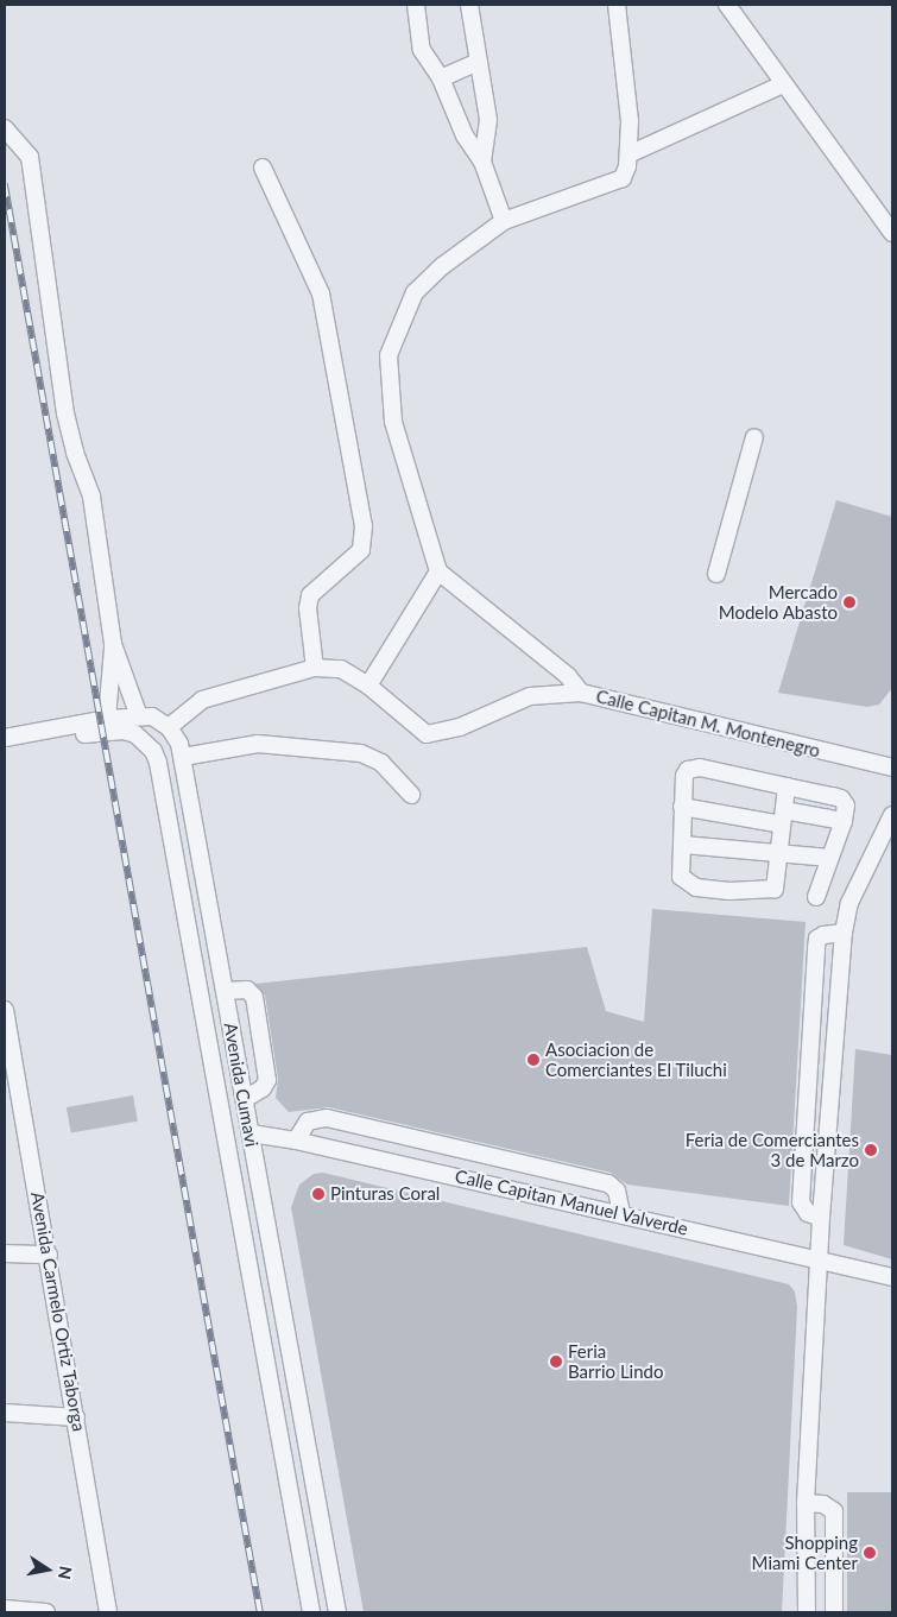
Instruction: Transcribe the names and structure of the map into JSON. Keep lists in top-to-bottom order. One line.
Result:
{"streets":{"street":["Calle Capitan M. Montenegro","Avenida Cumavi","Calle Capitan Manuel Valverde","Avenida Carmelo Ortiz Taborga"]},"crossings":[["Avenida Cumavi","Calle Capitan Manuel Valverde"]],"places":["Mercado Modelo Abasto","Asociacion de Comerciantes El Tiluchi","Feria de Comerciantes 3 de Marzo","Pinturas Coral","Feria Barrio Lindo","Shopping Miami Center"],"north":"right"}
